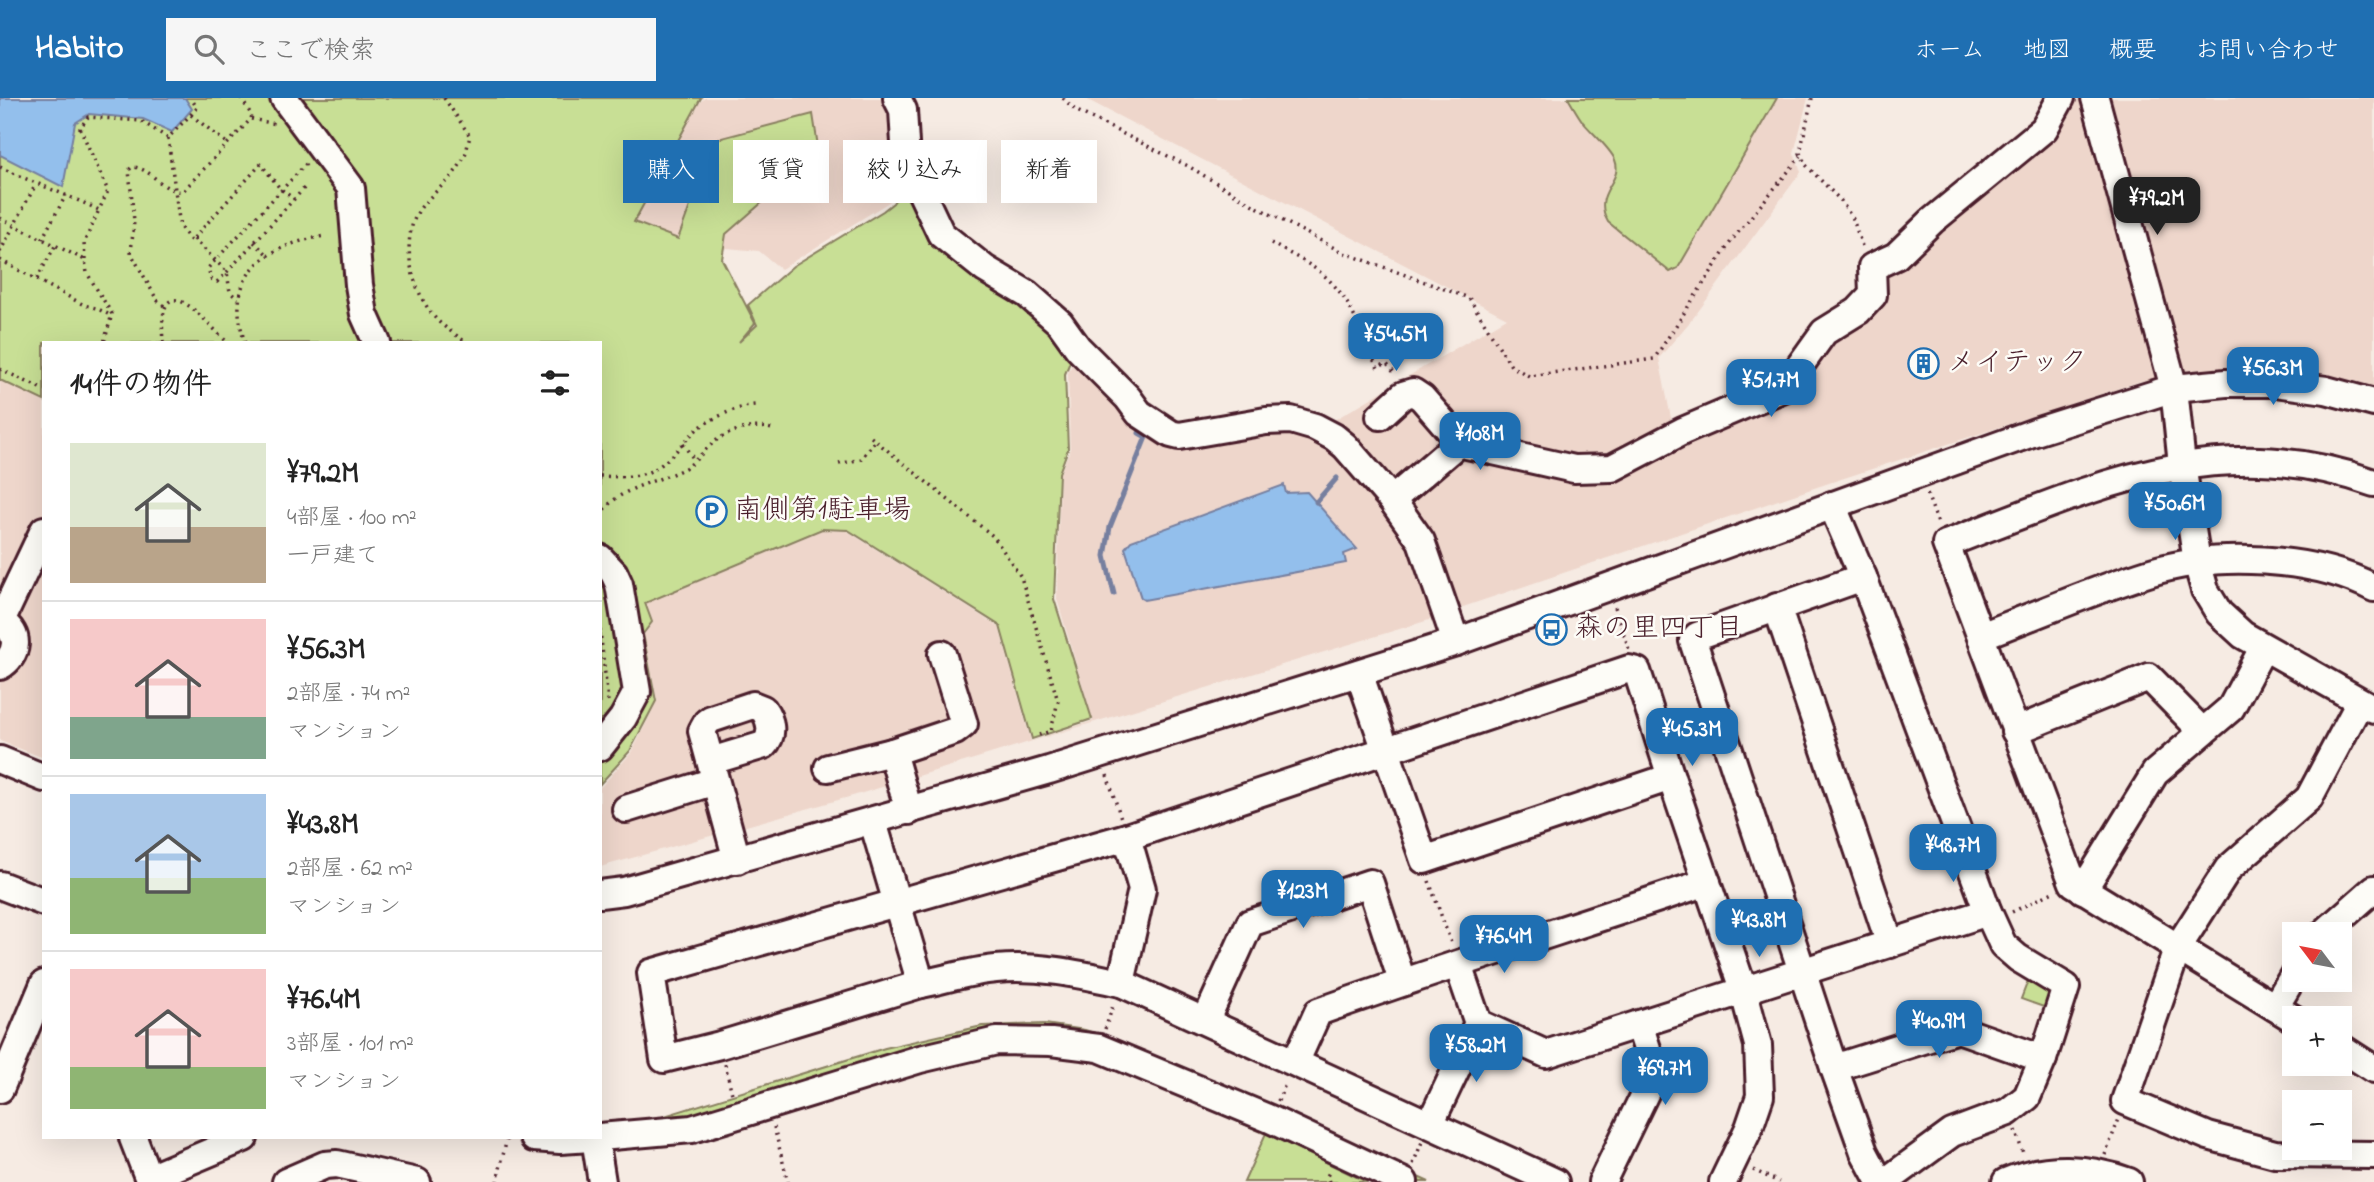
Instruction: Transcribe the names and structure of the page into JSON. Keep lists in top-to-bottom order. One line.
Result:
{"places":{"building":["メイテック"],"parking":["南側第1駐車場"],"bus stop":["森の里四丁目"]},"north":"top left","page":{"header":"Habito","search":"ここで検索","nav":["ホーム","地図","概要","お問い合わせ"],"chip":["購入","賃貸","絞り込み","新着"],"price":["¥79.2M","¥54.5M","¥56.3M","¥51.7M","¥108M","¥50.6M","¥45.3M","¥48.7M","¥123M","¥43.8M","¥76.4M","¥40.9M","¥58.2M","¥69.7M"],"heading":"14件の物件","list":[{"name":"¥79.2M","note":"4部屋 · 100 m² · 一戸建て"},{"name":"¥56.3M","note":"2部屋 · 74 m² · マンション"},{"name":"¥43.8M","note":"2部屋 · 62 m² · マンション"},{"name":"¥76.4M","note":"3部屋 · 101 m² · マンション"}],"map_buttons":["+","−"]}}
